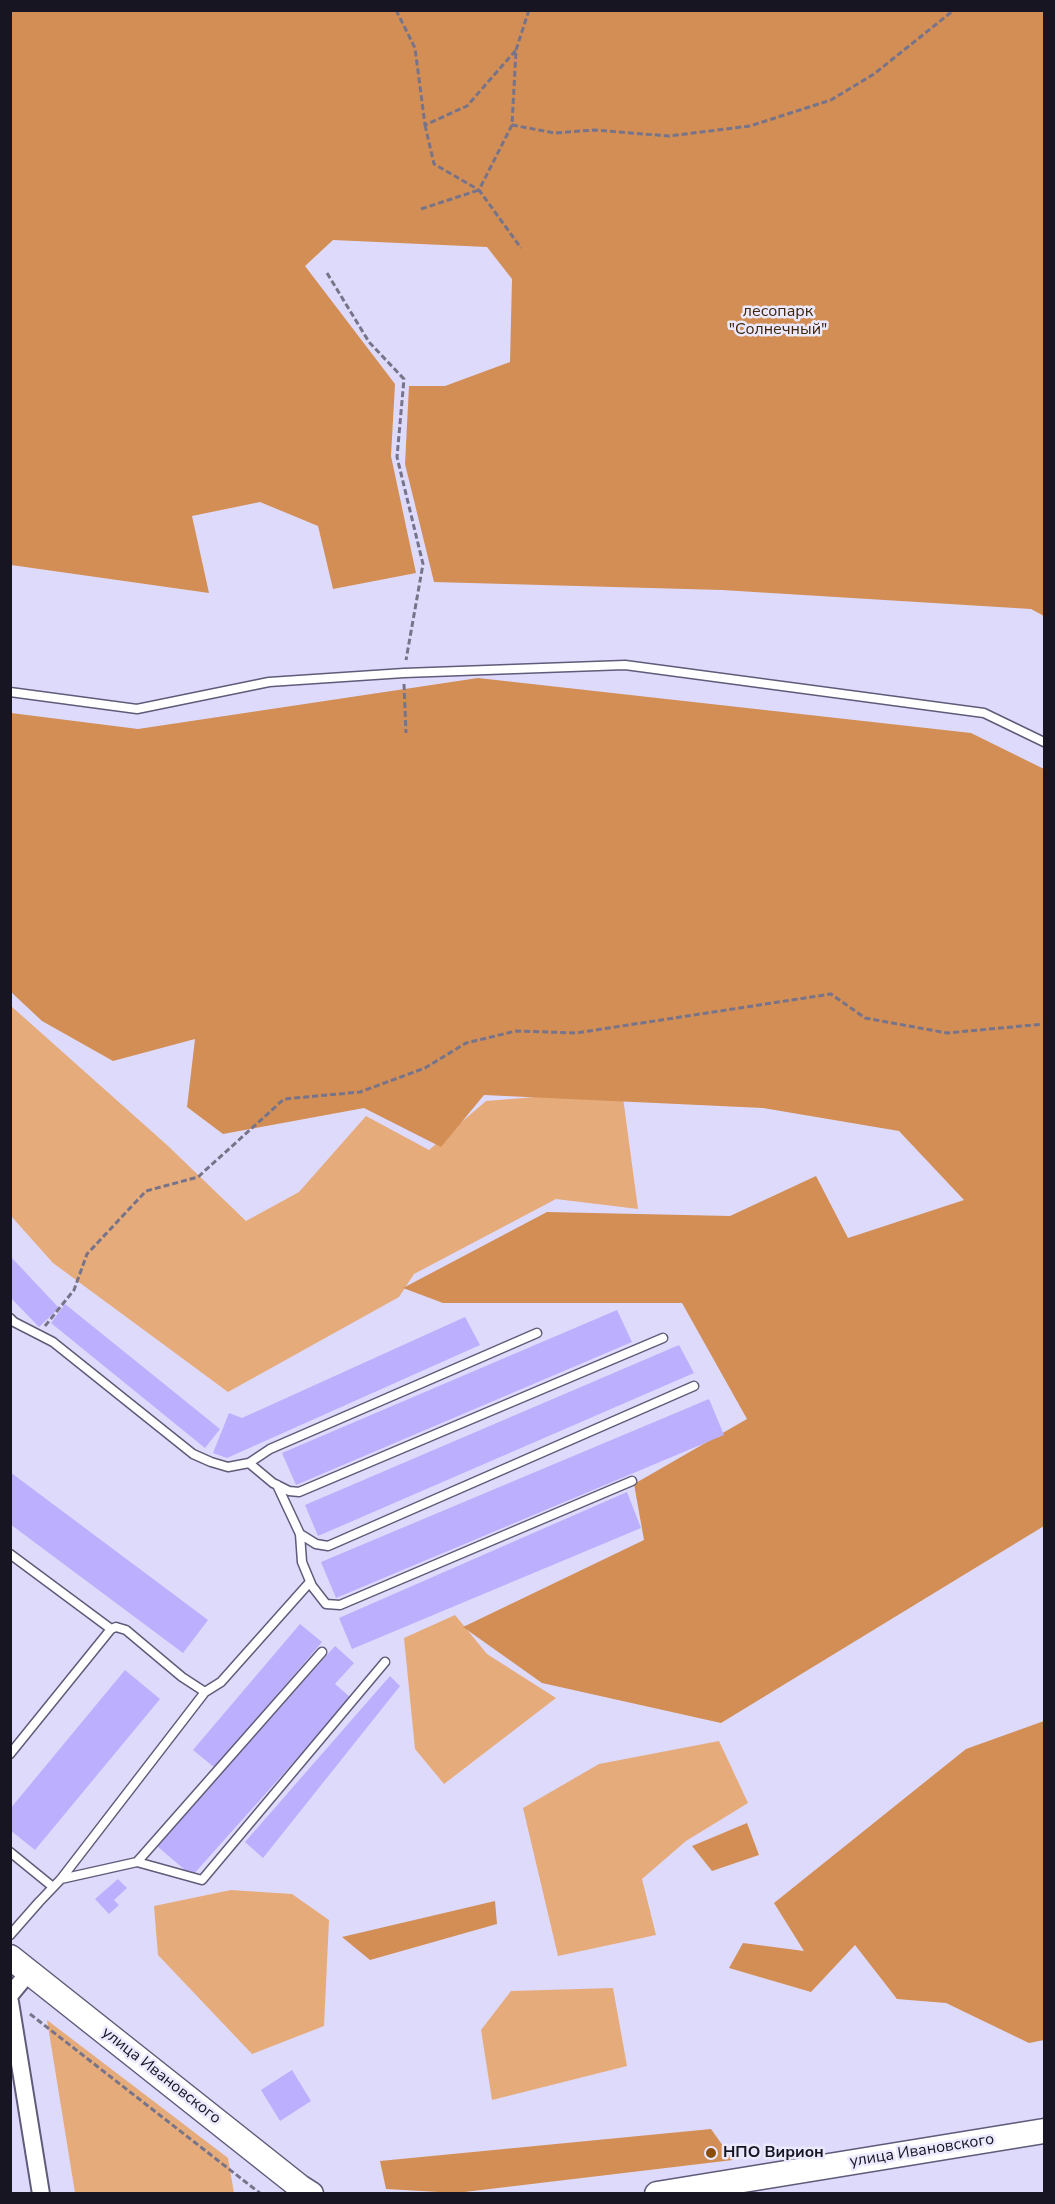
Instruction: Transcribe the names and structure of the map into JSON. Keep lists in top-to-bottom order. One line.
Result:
{"streets":{"main road":["улица Ивановского"]},"parks":["лесопарк \"Солнечный\""],"places":["НПО Вирион"]}
